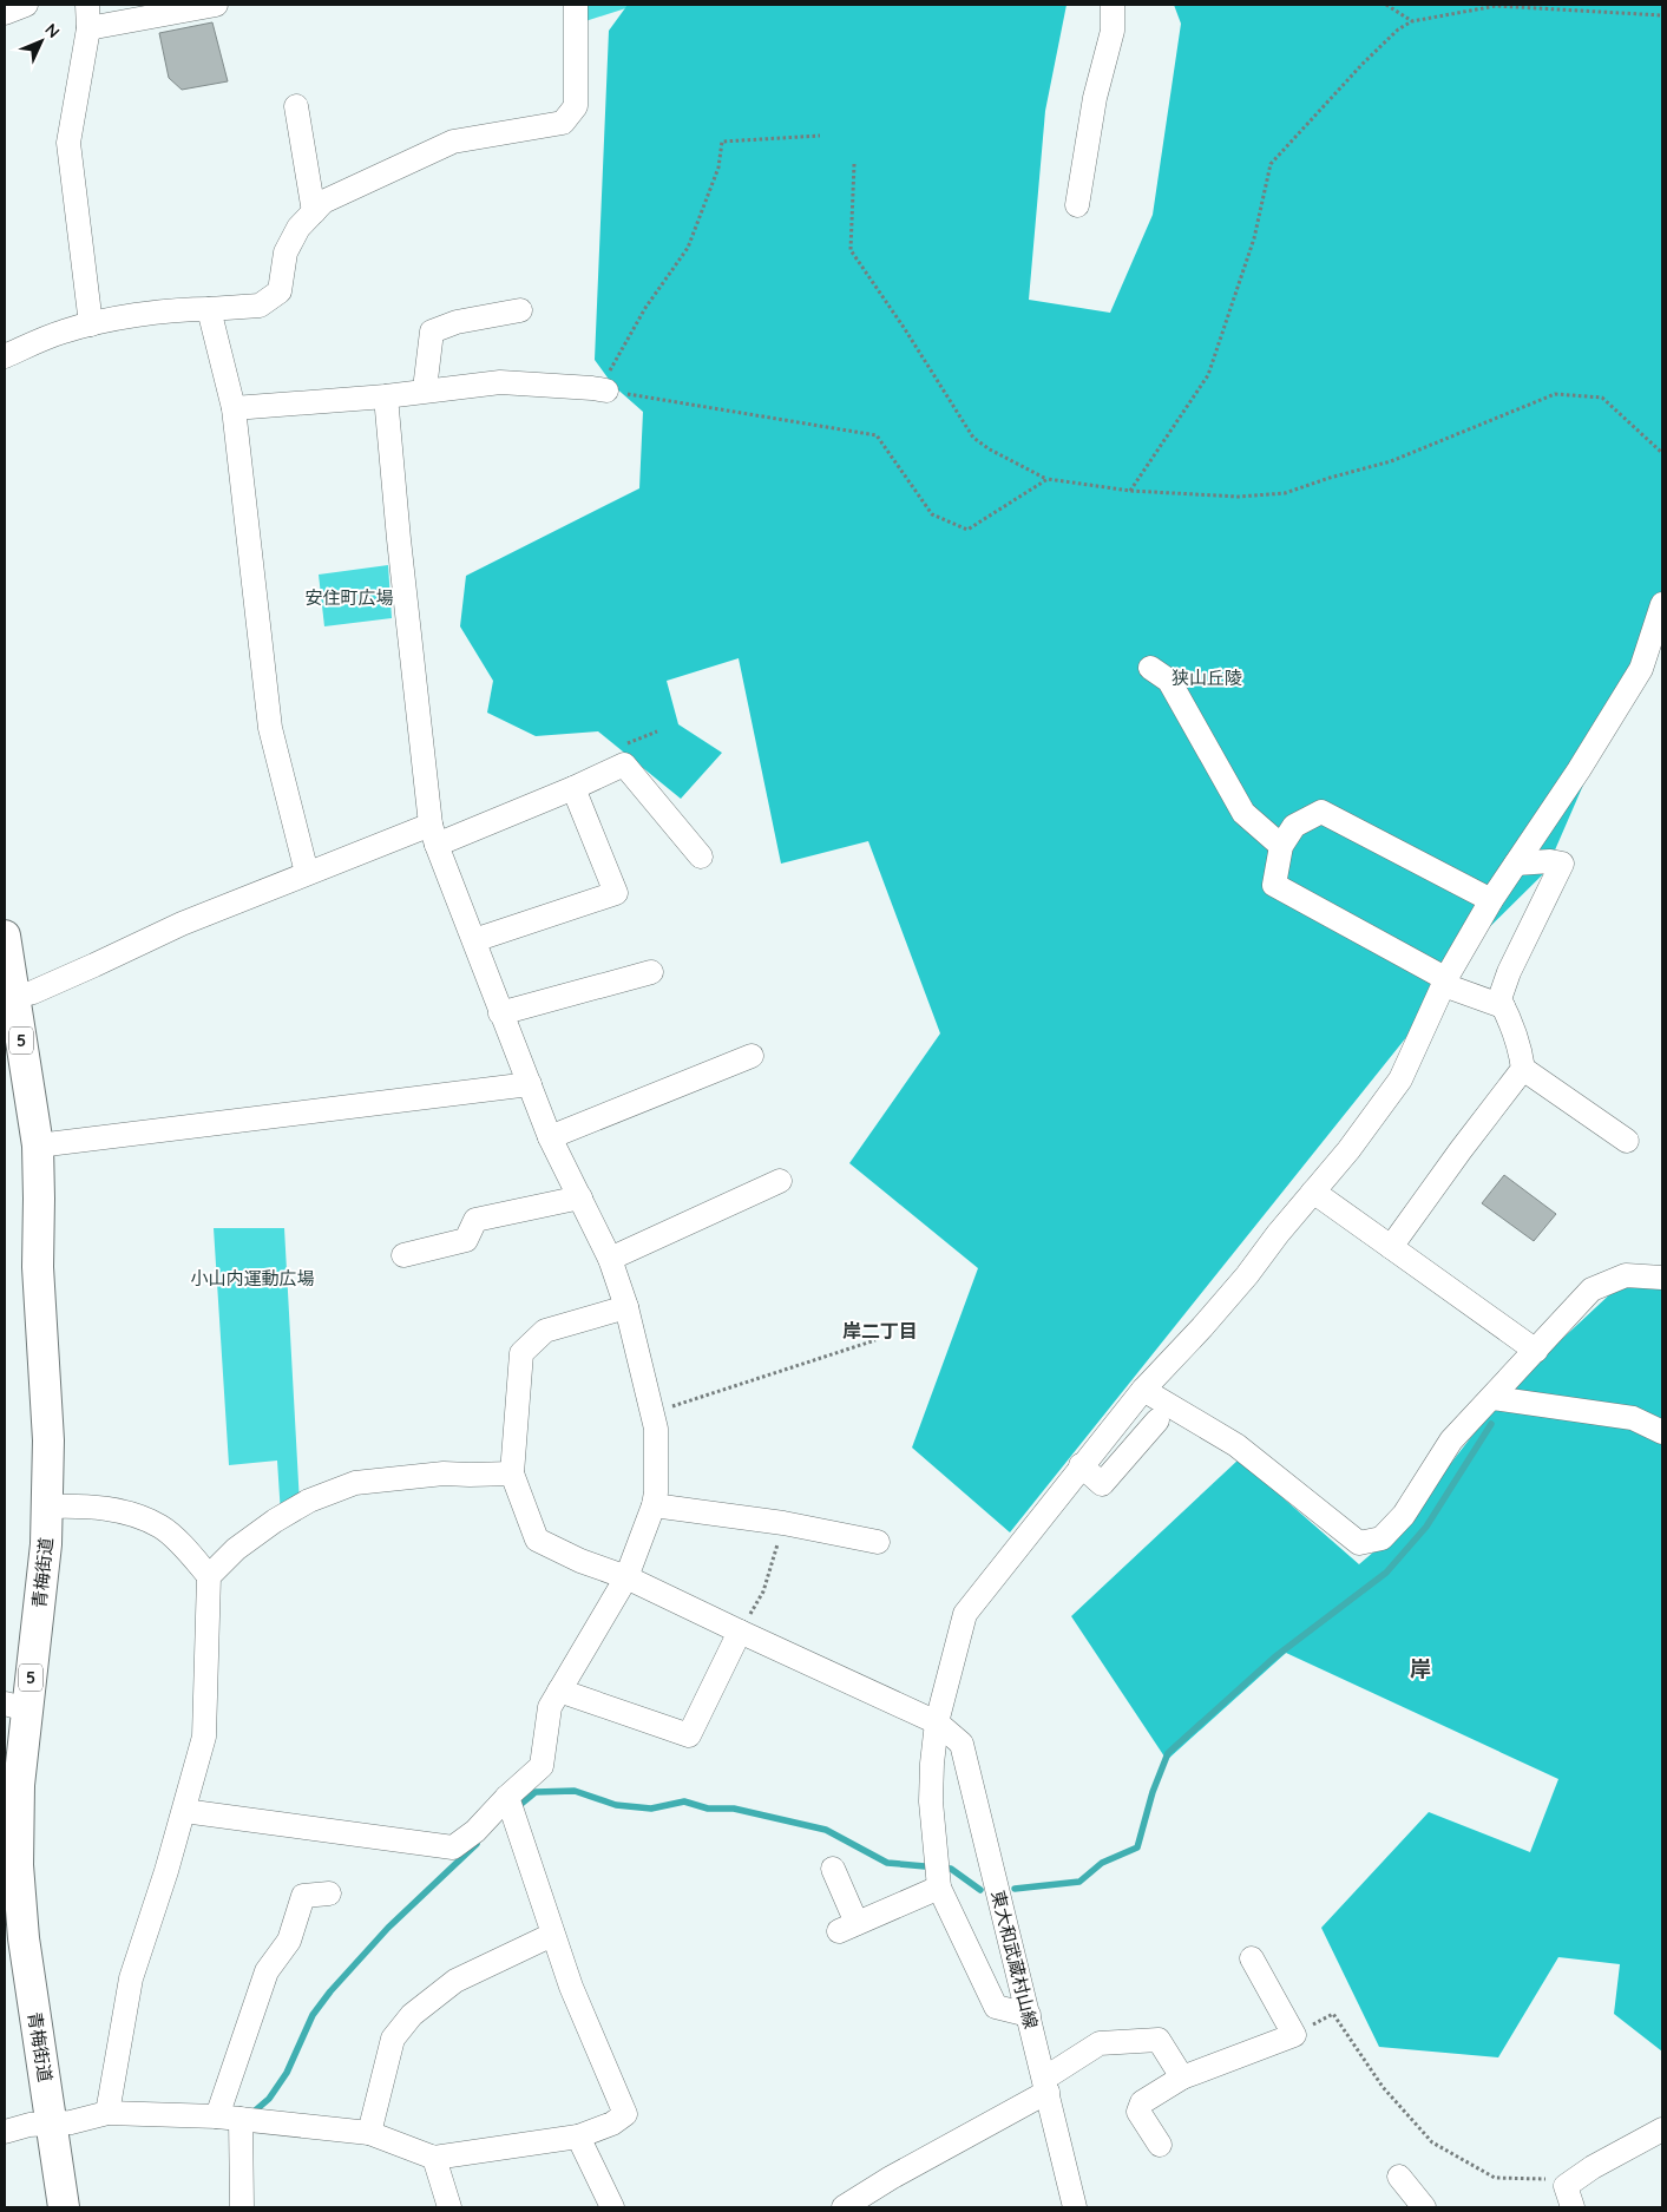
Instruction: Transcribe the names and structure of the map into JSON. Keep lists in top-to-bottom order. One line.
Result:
{"streets":{"main road":["5","青梅街道"],"street":["東大和武蔵村山線"]},"districts":["岸二丁目","岸"],"parks":["安住町広場","狭山丘陵","小山内運動広場"],"north":"top right"}
